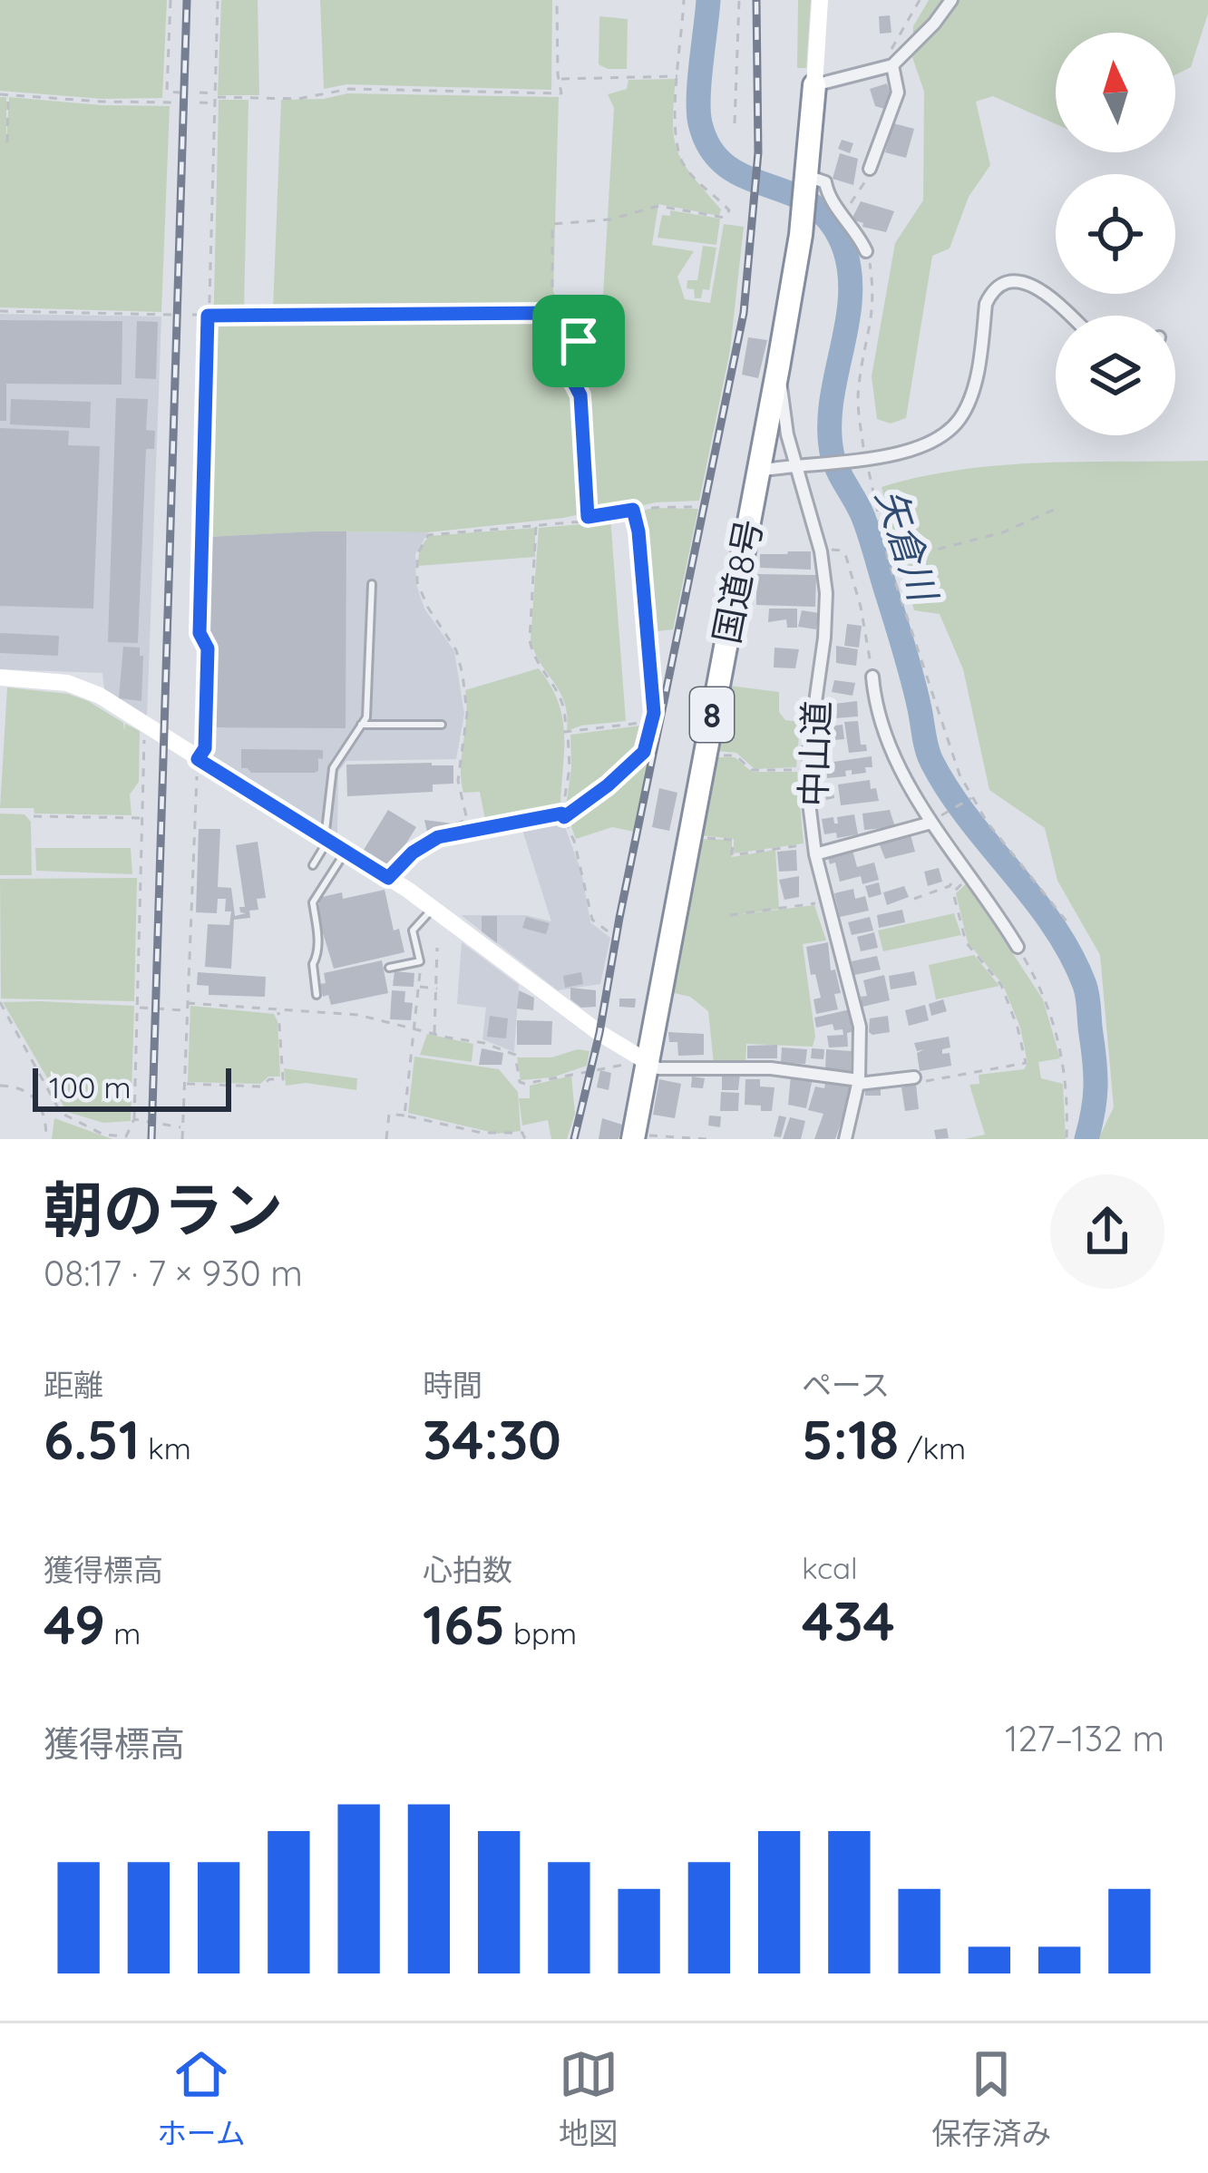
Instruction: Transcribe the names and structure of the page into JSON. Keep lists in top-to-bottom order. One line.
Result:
{"streets":{"highway":["国道8号","8"],"street":["中山道"]},"crossings":[["国道8号","中山道"]],"water":["矢倉川"],"scale_bar":"100 m","north":"top","page":{"scale":"100 m","heading":["朝のラン","08:17 · 7 × 930 m"],"stats":[["距離","6.51 km"],["時間","34:30"],["ペース","5:18 /km"],["獲得標高","49 m"],["心拍数","165 bpm"],["kcal","434"]],"chart":["獲得標高","127–132 m"],"tabs":["ホーム","地図","保存済み"]}}
